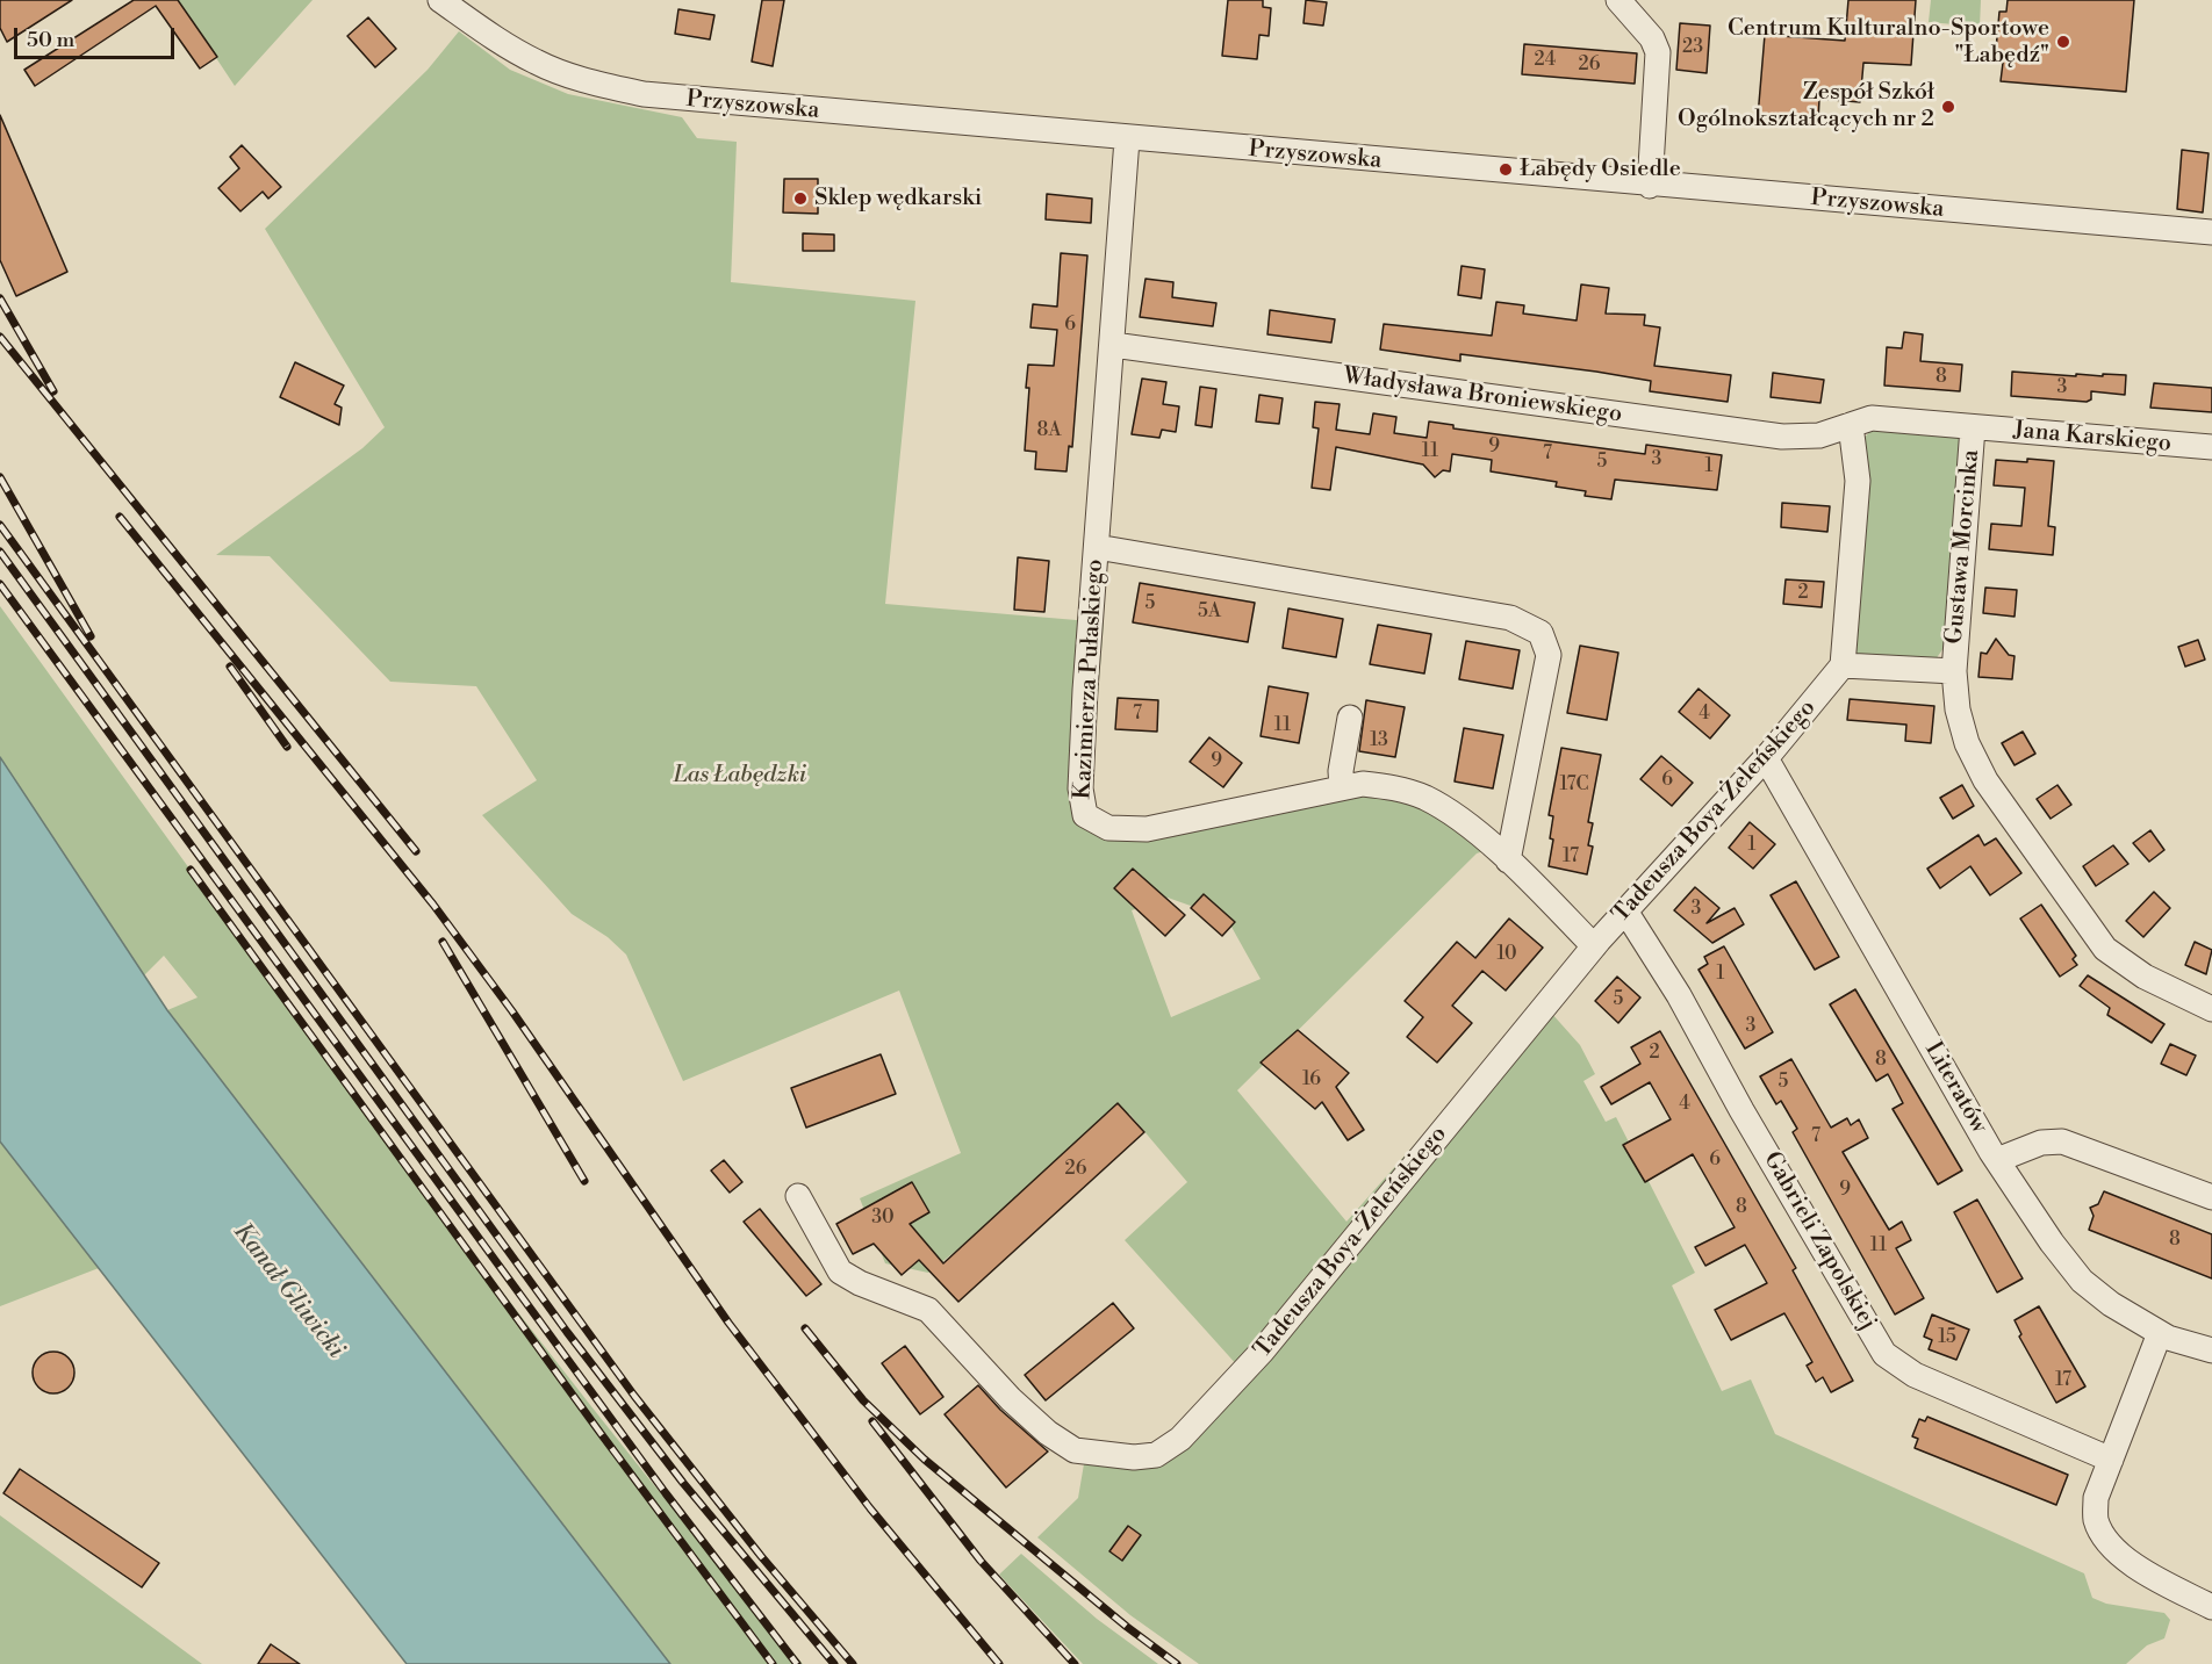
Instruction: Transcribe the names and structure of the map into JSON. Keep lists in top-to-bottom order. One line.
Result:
{"streets":{"street":["Przyszowska","Władysława Broniewskiego","Jana Karskiego","Gustawa Morcinka","Kazimierza Pułaskiego","Tadeusza Boya-Żeleńskiego","Literatów","Gabrieli Zapolskiej"]},"crossings":[["Przyszowska","Kazimierza Pułaskiego"],["Władysława Broniewskiego","Gustawa Morcinka"],["Władysława Broniewskiego","Kazimierza Pułaskiego"],["Jana Karskiego","Gustawa Morcinka"],["Gustawa Morcinka","Tadeusza Boya-Żeleńskiego"],["Kazimierza Pułaskiego","Tadeusza Boya-Żeleńskiego"],["Tadeusza Boya-Żeleńskiego","Literatów"],["Tadeusza Boya-Żeleńskiego","Gabrieli Zapolskiej"]],"water":["Kanał Gliwicki"],"parks":["Las Łabędzki"],"places":["Centrum Kulturalno-Sportowe \"Łabędź\"","Zespół Szkół Ogólnokształcących nr 2","Łabędy Osiedle","Sklep wędkarski"],"house_numbers":["23","24","26","6","8","3","8A","9","11","7","3","5","1","2","5","5A","7","4","11","13","9","6","17C","1","17","3","10","1","5","3","2","8","16","5","4","7","6","26","9","8","30","8","11","15","17"],"scale_bar":"50 m"}
